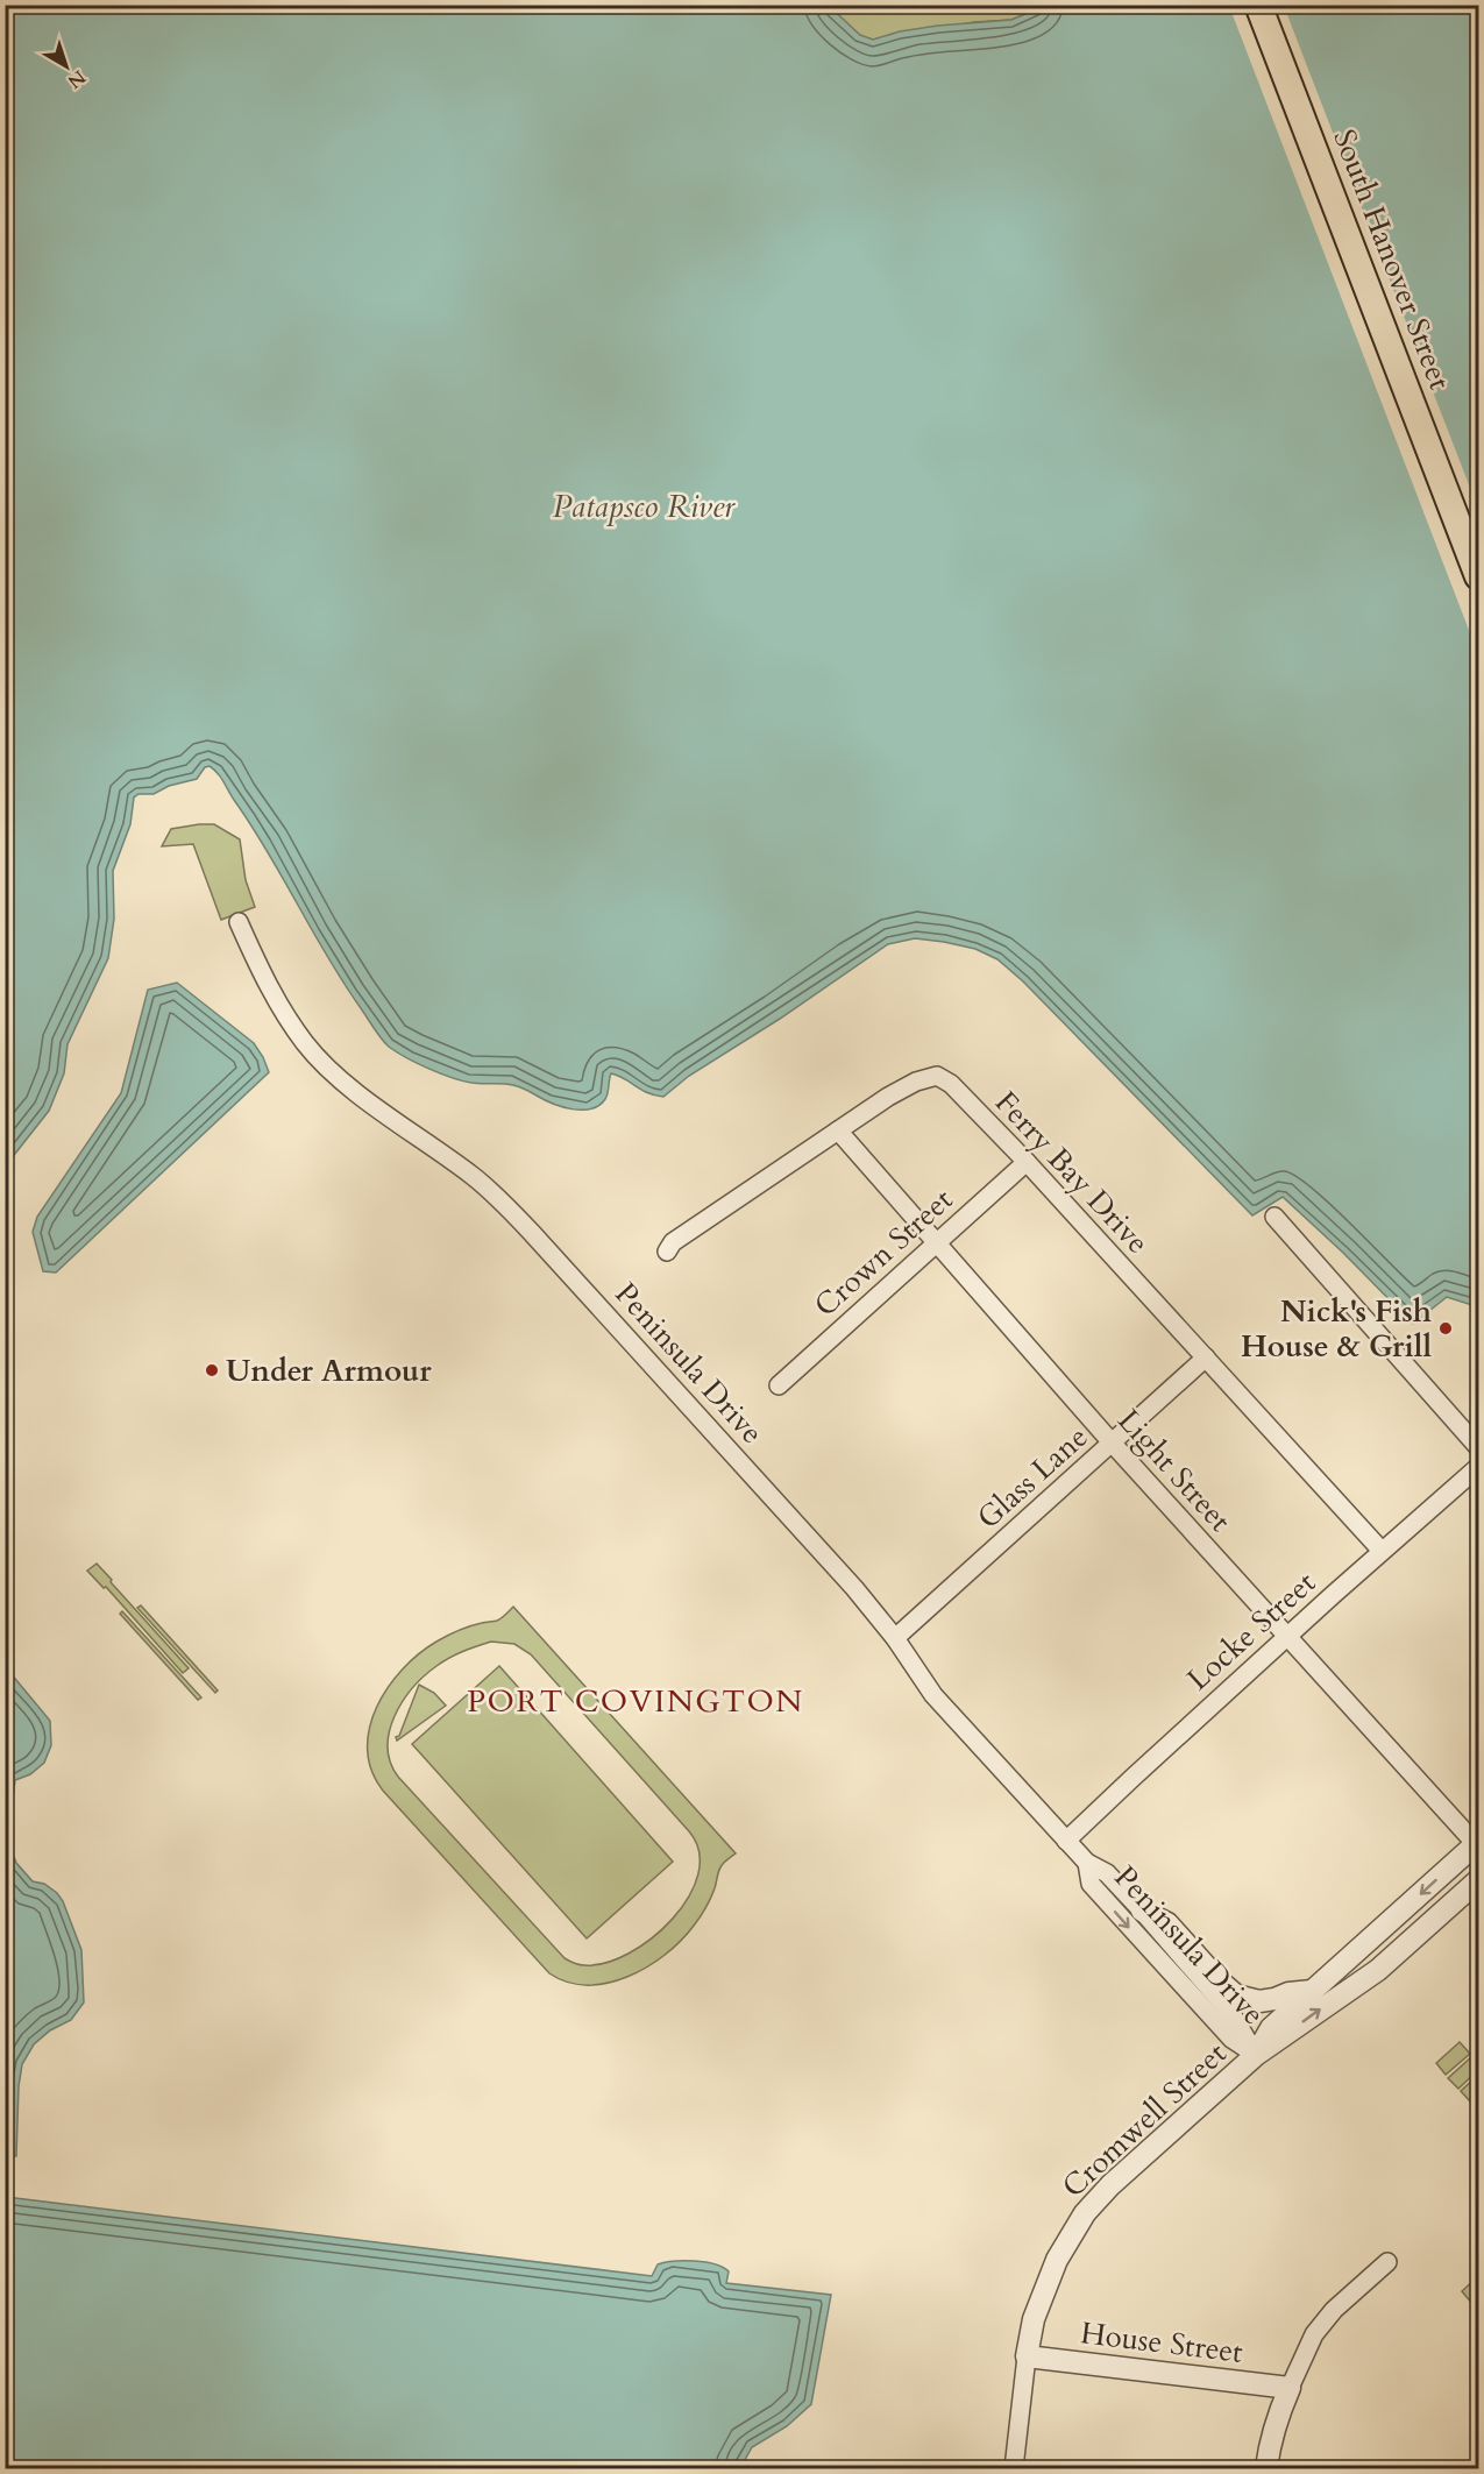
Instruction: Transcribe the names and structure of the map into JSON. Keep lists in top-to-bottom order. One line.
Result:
{"streets":{"main road":["South Hanover Street"],"street":["Ferry Bay Drive","Crown Street","Peninsula Drive","Light Street","Glass Lane","Locke Street","Cromwell Street","House Street"]},"crossings":[["Ferry Bay Drive","Crown Street"],["Ferry Bay Drive","Light Street"],["Ferry Bay Drive","Glass Lane"],["Ferry Bay Drive","Locke Street"],["Crown Street","Light Street"],["Peninsula Drive","Glass Lane"],["Peninsula Drive","Locke Street"],["Peninsula Drive","Cromwell Street"],["Light Street","Glass Lane"],["Light Street","Locke Street"],["Cromwell Street","House Street"]],"districts":["PORT COVINGTON"],"water":["Patapsco River"],"places":["Nick's Fish House & Grill","Under Armour"],"north":"bottom right"}
